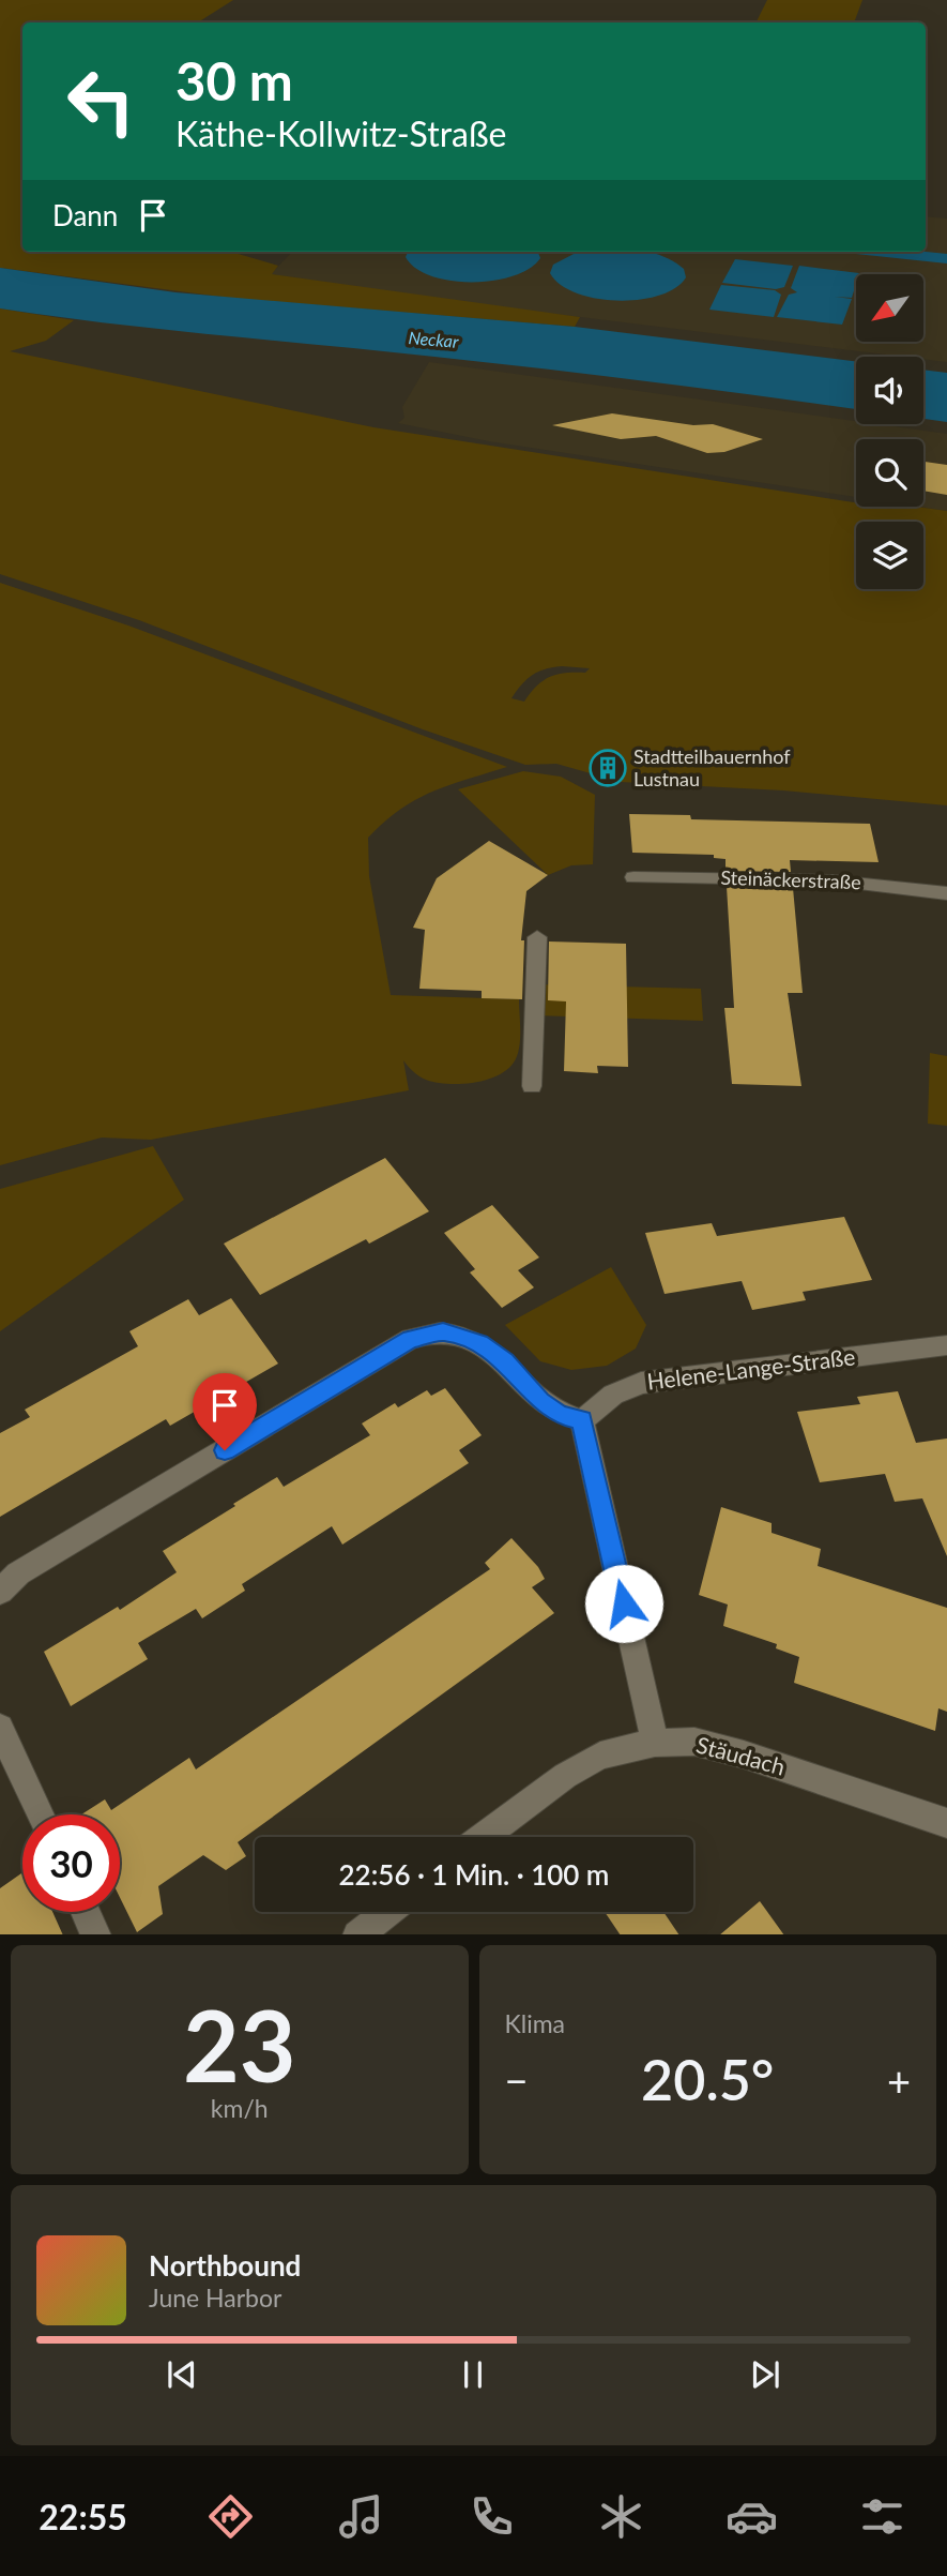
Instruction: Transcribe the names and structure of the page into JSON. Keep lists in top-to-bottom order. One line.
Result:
{"streets":{"street":["Steinäckerstraße","Helene-Lange-Straße","Stäudach"]},"water":["Neckar"],"places":{"building":["Stadtteilbauernhof Lustnau"]},"north":"bottom left","page":{"turn":["30 m","Käthe-Kollwitz-Straße"],"then":"Dann","limit":"30","trip":"22:56 · 1 Min. · 100 m","tile":[["23","km/h"],"Klima"],"heat":["−","20.5°","+"],"song":["Northbound","June Harbor"],"tabs":"22:55"}}
